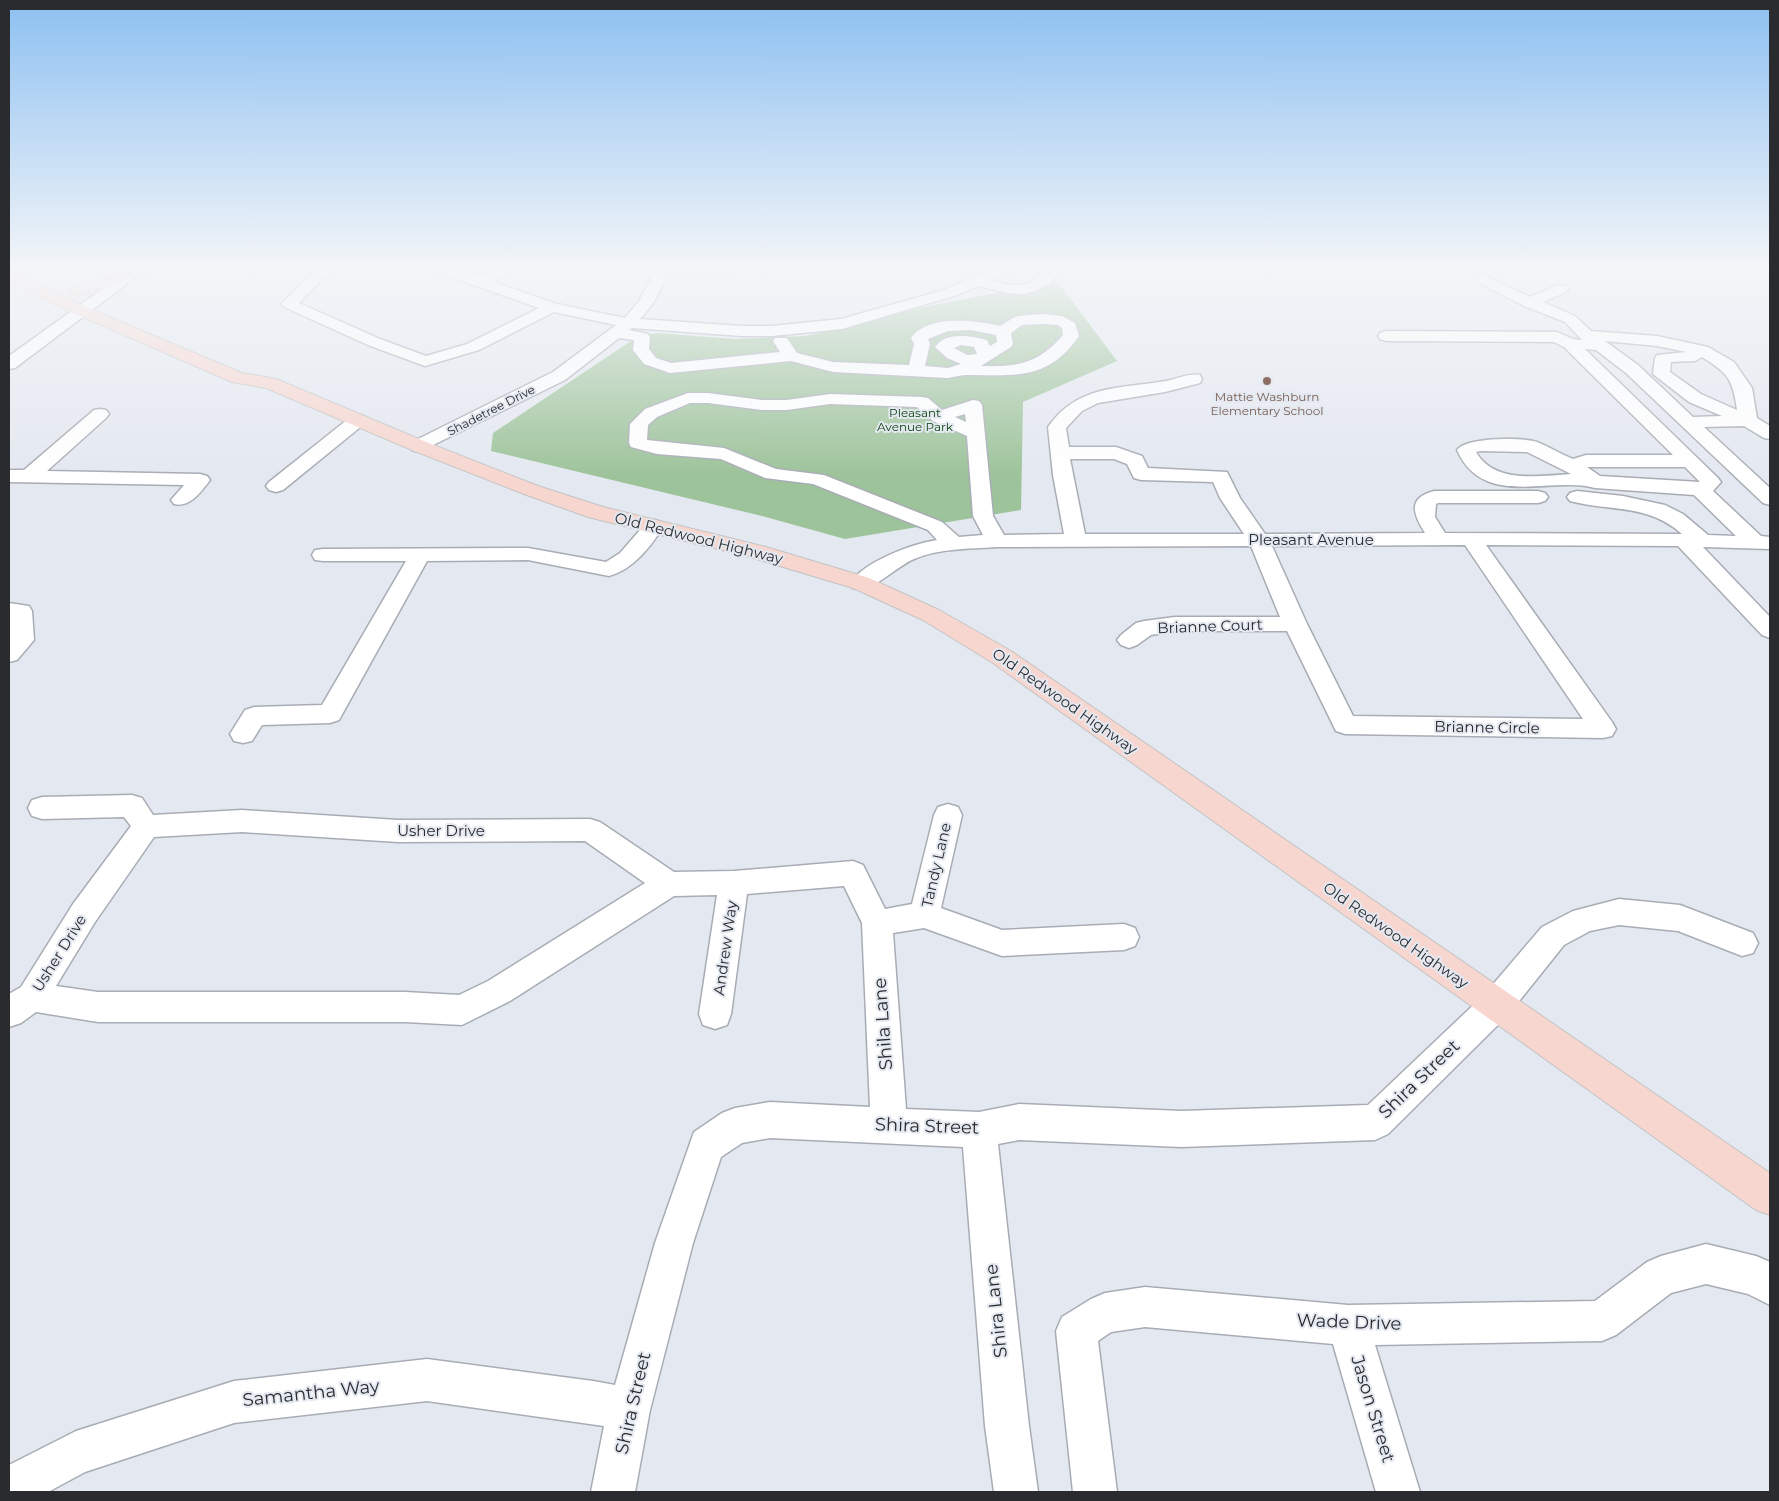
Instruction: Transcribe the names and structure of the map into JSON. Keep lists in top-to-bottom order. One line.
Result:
{"streets":{"main road":["Old Redwood Highway"],"street":["Shadetree Drive","Pleasant Avenue","Brianne Court","Brianne Circle","Usher Drive","Tandy Lane","Andrew Way","Shila Lane","Shira Street","Shira Lane","Wade Drive","Samantha Way","Jason Street"]},"crossings":[["Shadetree Drive","Old Redwood Highway"],["Old Redwood Highway","Pleasant Avenue"],["Old Redwood Highway","Shira Street"],["Pleasant Avenue","Brianne Circle"],["Brianne Court","Brianne Circle"],["Shila Lane","Shira Street"],["Shira Street","Shira Lane"],["Shira Street","Samantha Way"],["Wade Drive","Jason Street"]],"parks":["Pleasant Avenue Park"],"places":["Mattie Washburn Elementary School"]}
